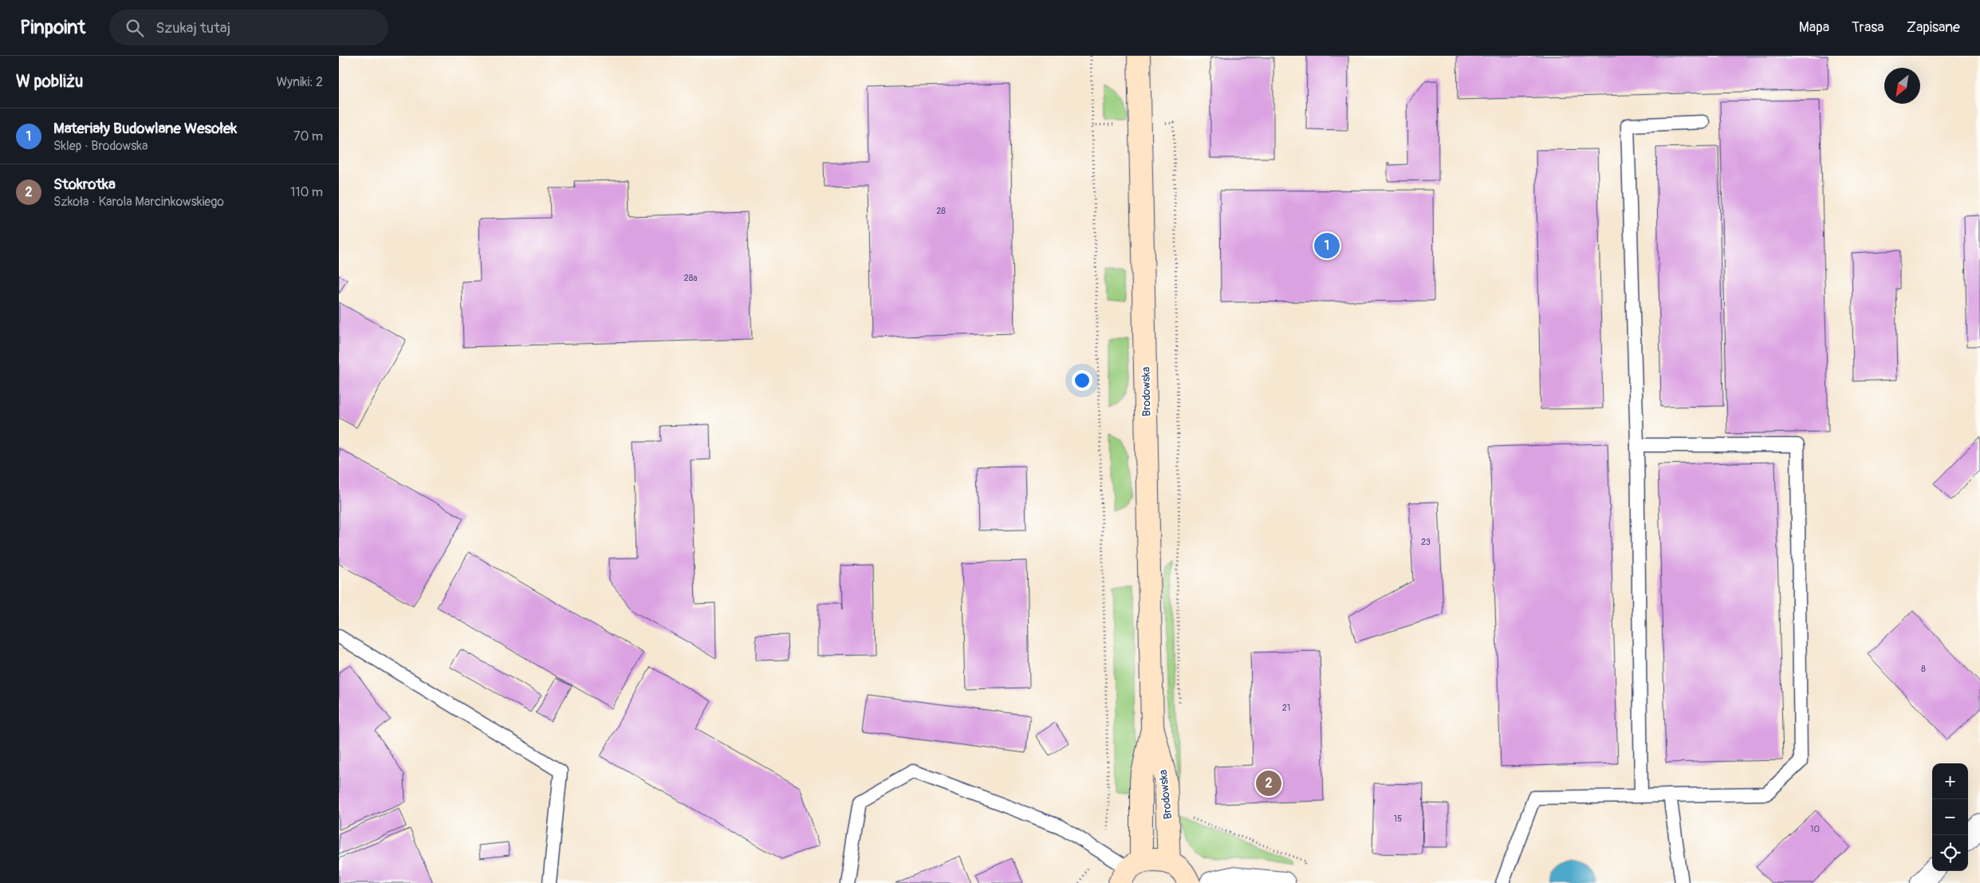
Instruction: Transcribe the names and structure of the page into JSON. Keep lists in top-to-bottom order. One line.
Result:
{"streets":{"street":["Brodowska"]},"house_numbers":["28","28a","23","8","21","15","10"],"north":"bottom left","page":{"header":"Pinpoint","search":"Szukaj tutaj","nav":["Mapa","Trasa","Zapisane"],"heading":["W pobliżu","Wyniki: 2"],"list":[{"mark":"1","name":"Materiały Budowlane Wesołek","note":"Sklep · Brodowska","value":"70 m"},{"mark":"2","name":"Stokrotka","note":"Szkoła · Karola Marcinkowskiego","value":"110 m"}],"pins":["1","2"],"map_buttons":["+","−"]}}
